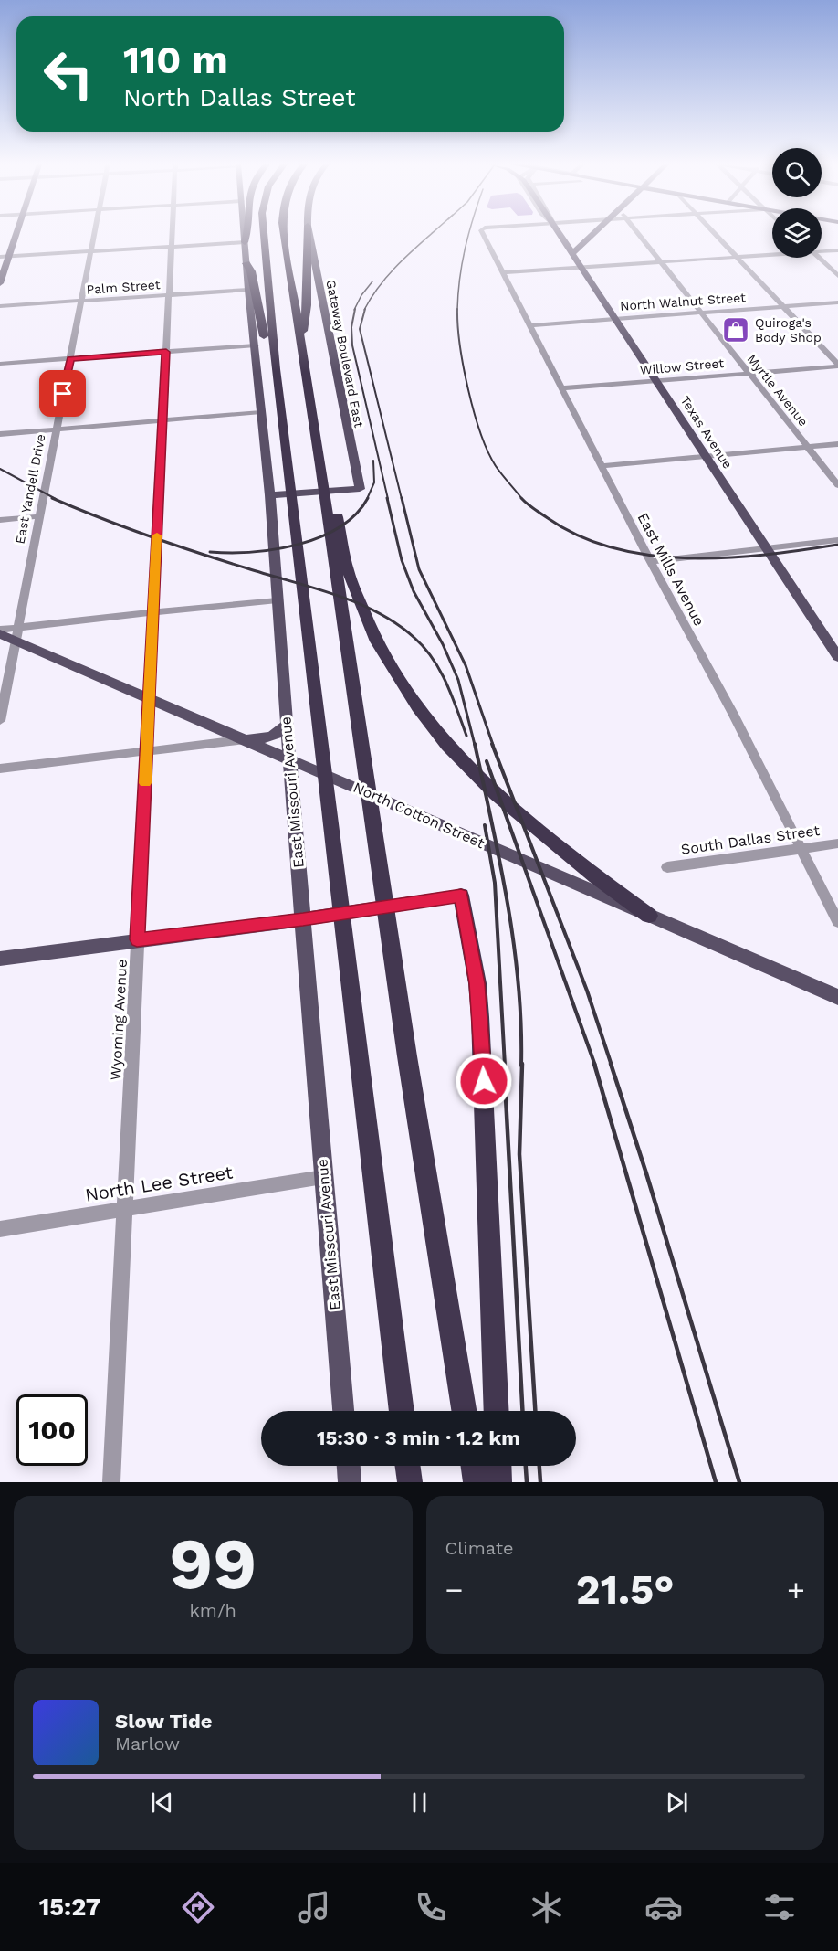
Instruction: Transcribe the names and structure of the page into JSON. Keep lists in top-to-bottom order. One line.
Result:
{"streets":{"main road":["Gateway Boulevard East","Texas Avenue","East Missouri Avenue","North Cotton Street"],"street":["Palm Street","North Walnut Street","Willow Street","Myrtle Avenue","East Yandell Drive","East Mills Avenue","South Dallas Street","Wyoming Avenue","North Lee Street"]},"crossings":[["Palm Street","East Yandell Drive"],["Palm Street","East Missouri Avenue"],["Palm Street","Wyoming Avenue"],["North Walnut Street","Myrtle Avenue"],["North Walnut Street","Texas Avenue"],["North Walnut Street","East Mills Avenue"],["Gateway Boulevard East","East Missouri Avenue"],["Willow Street","Myrtle Avenue"],["Willow Street","Texas Avenue"],["Willow Street","East Mills Avenue"],["East Yandell Drive","North Cotton Street"],["East Mills Avenue","South Dallas Street"],["East Missouri Avenue","North Cotton Street"],["East Missouri Avenue","North Lee Street"],["North Cotton Street","Wyoming Avenue"],["Wyoming Avenue","North Lee Street"]],"places":{"shop":["Quiroga's Body Shop"]},"page":{"turn":["110 m","North Dallas Street"],"limit":"100","trip":"15:30 · 3 min · 1.2 km","tile":[["99","km/h"],"Climate"],"heat":["−","21.5°","+"],"song":["Slow Tide","Marlow"],"tabs":"15:27"}}
